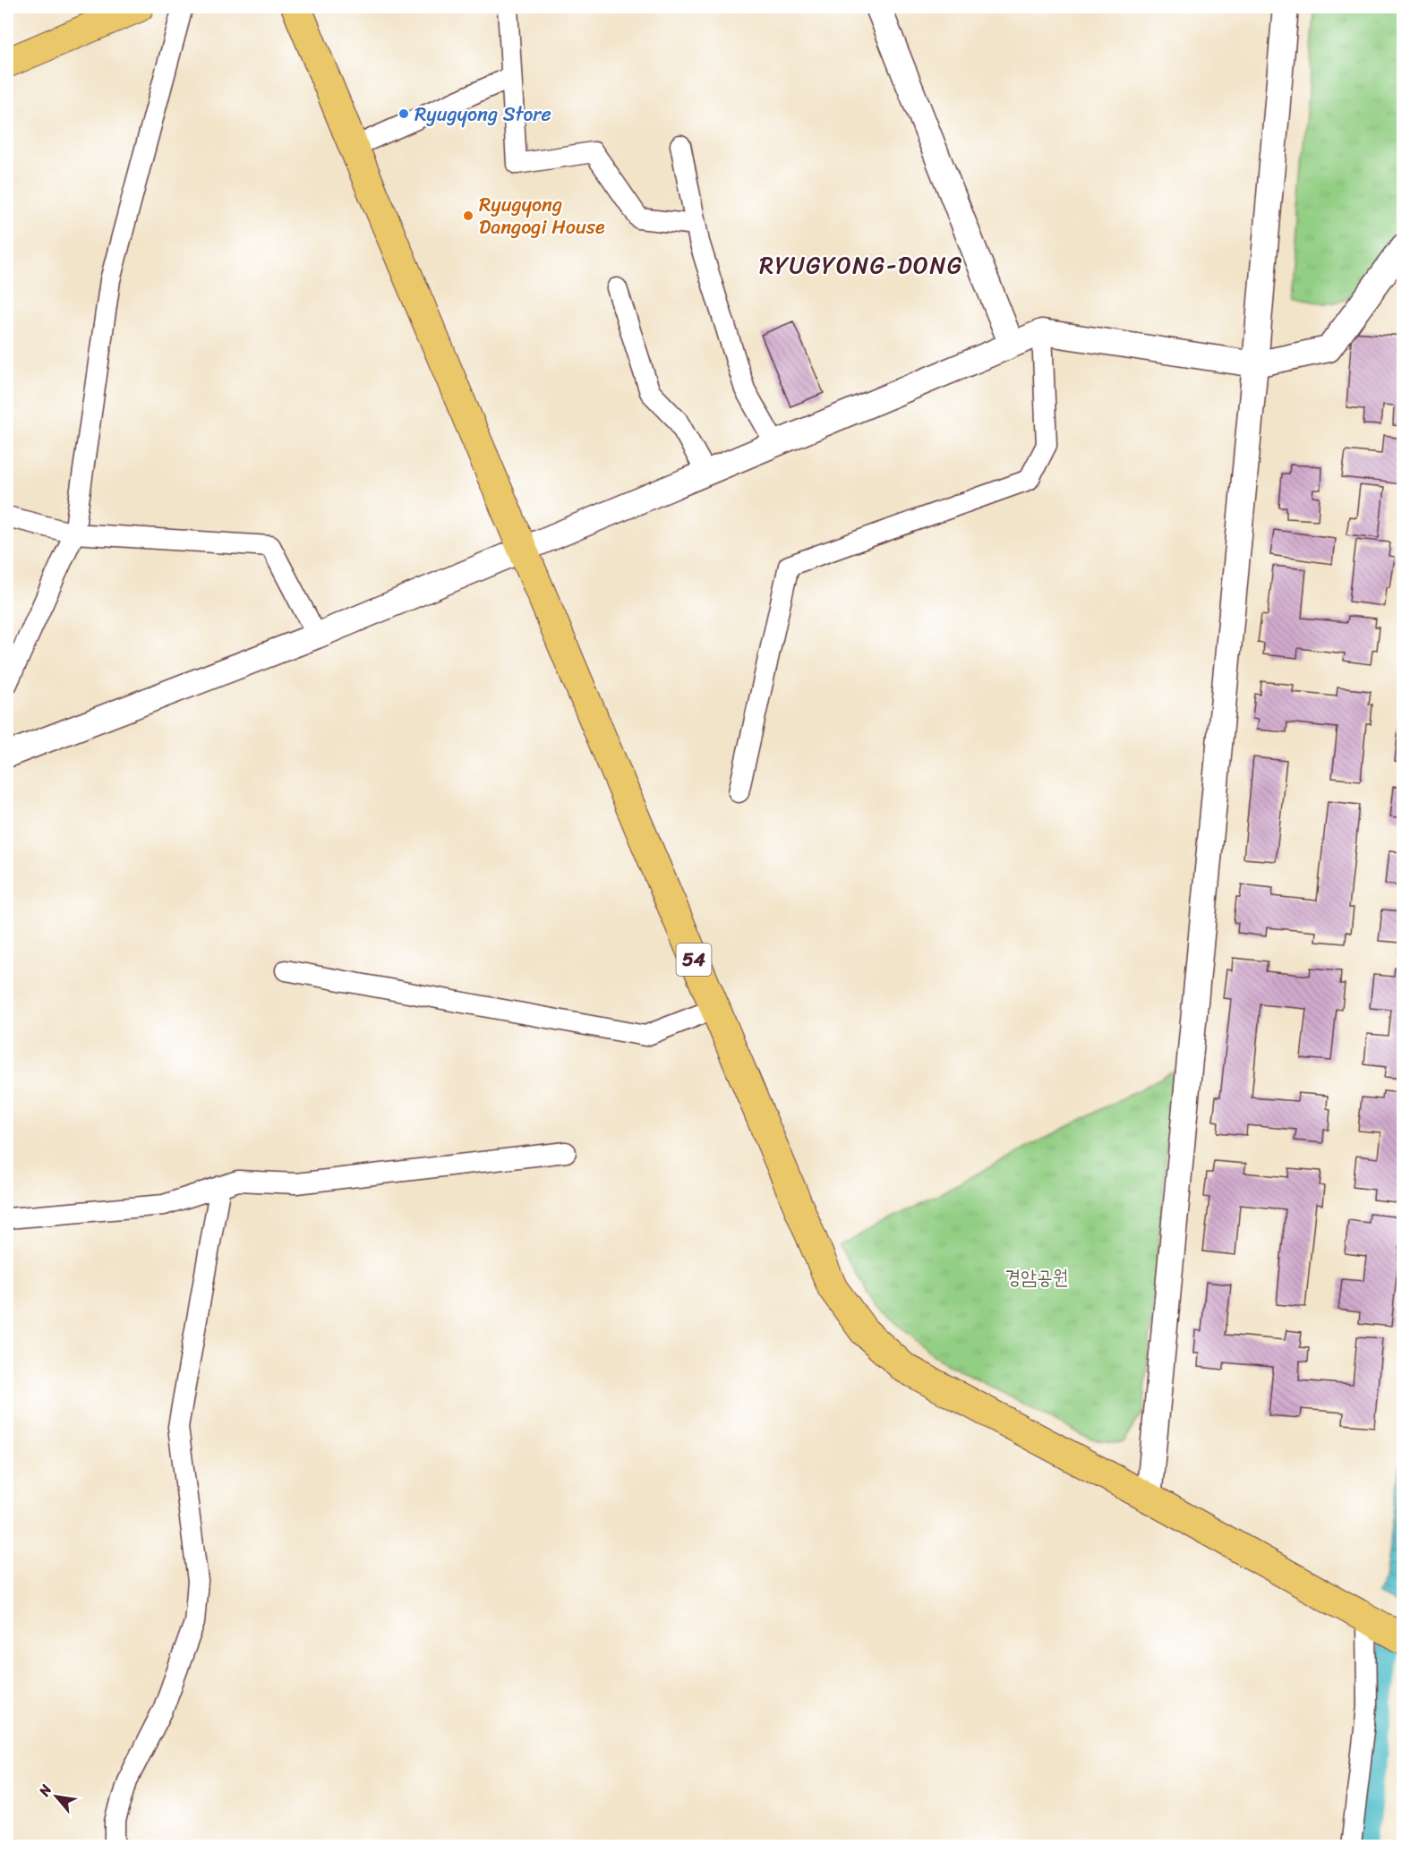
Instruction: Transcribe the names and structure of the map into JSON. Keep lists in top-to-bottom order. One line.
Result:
{"streets":{"main road":["54"]},"districts":["RYUGYONG-DONG"],"parks":["경암공원"],"places":["Ryugyong Store","Ryugyong Dangogi House"],"north":"top left"}
